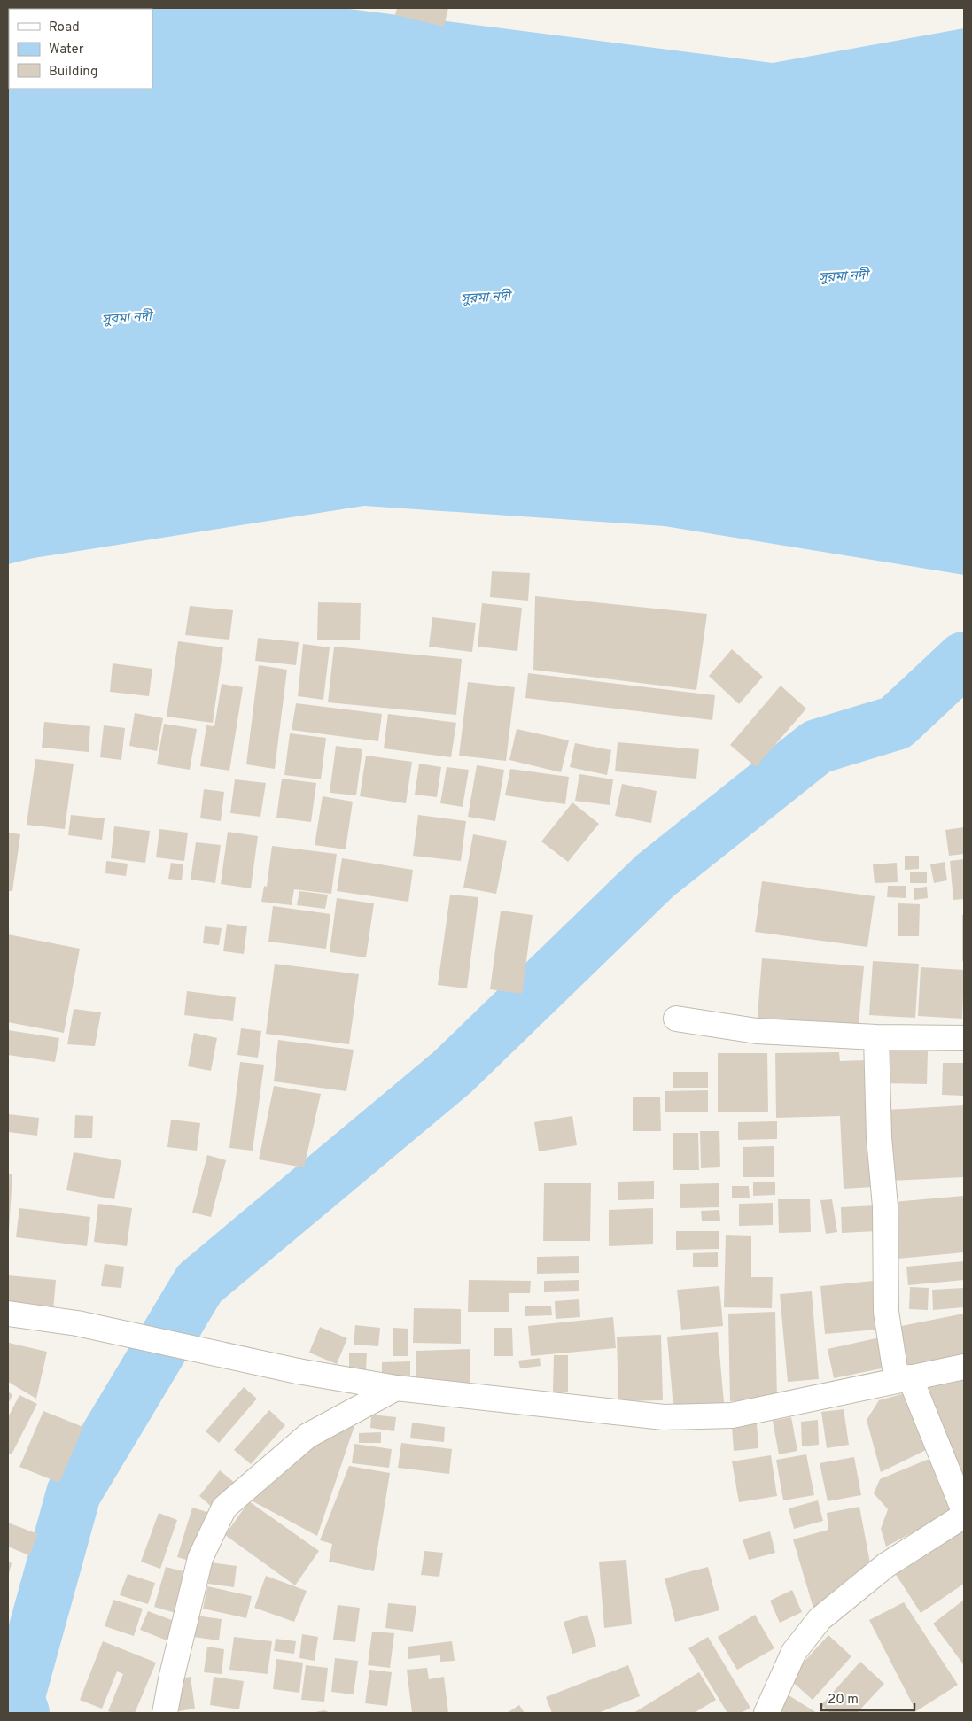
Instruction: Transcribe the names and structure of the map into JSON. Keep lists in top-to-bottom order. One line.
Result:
{"water":["সুরমা নদী"],"legend":["Road","Water","Building"],"scale_bar":"20 m"}
